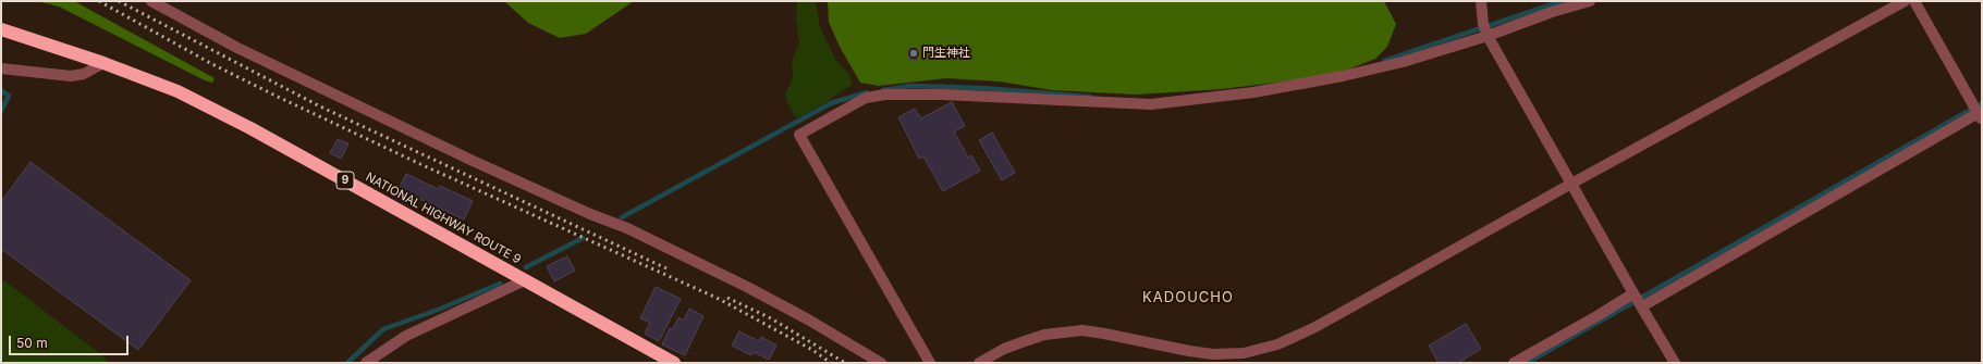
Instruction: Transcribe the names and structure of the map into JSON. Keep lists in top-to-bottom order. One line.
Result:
{"streets":{"highway":["9","NATIONAL HIGHWAY ROUTE 9"]},"districts":["KADOUCHO"],"places":["門生神社"],"scale_bar":"50 m"}
